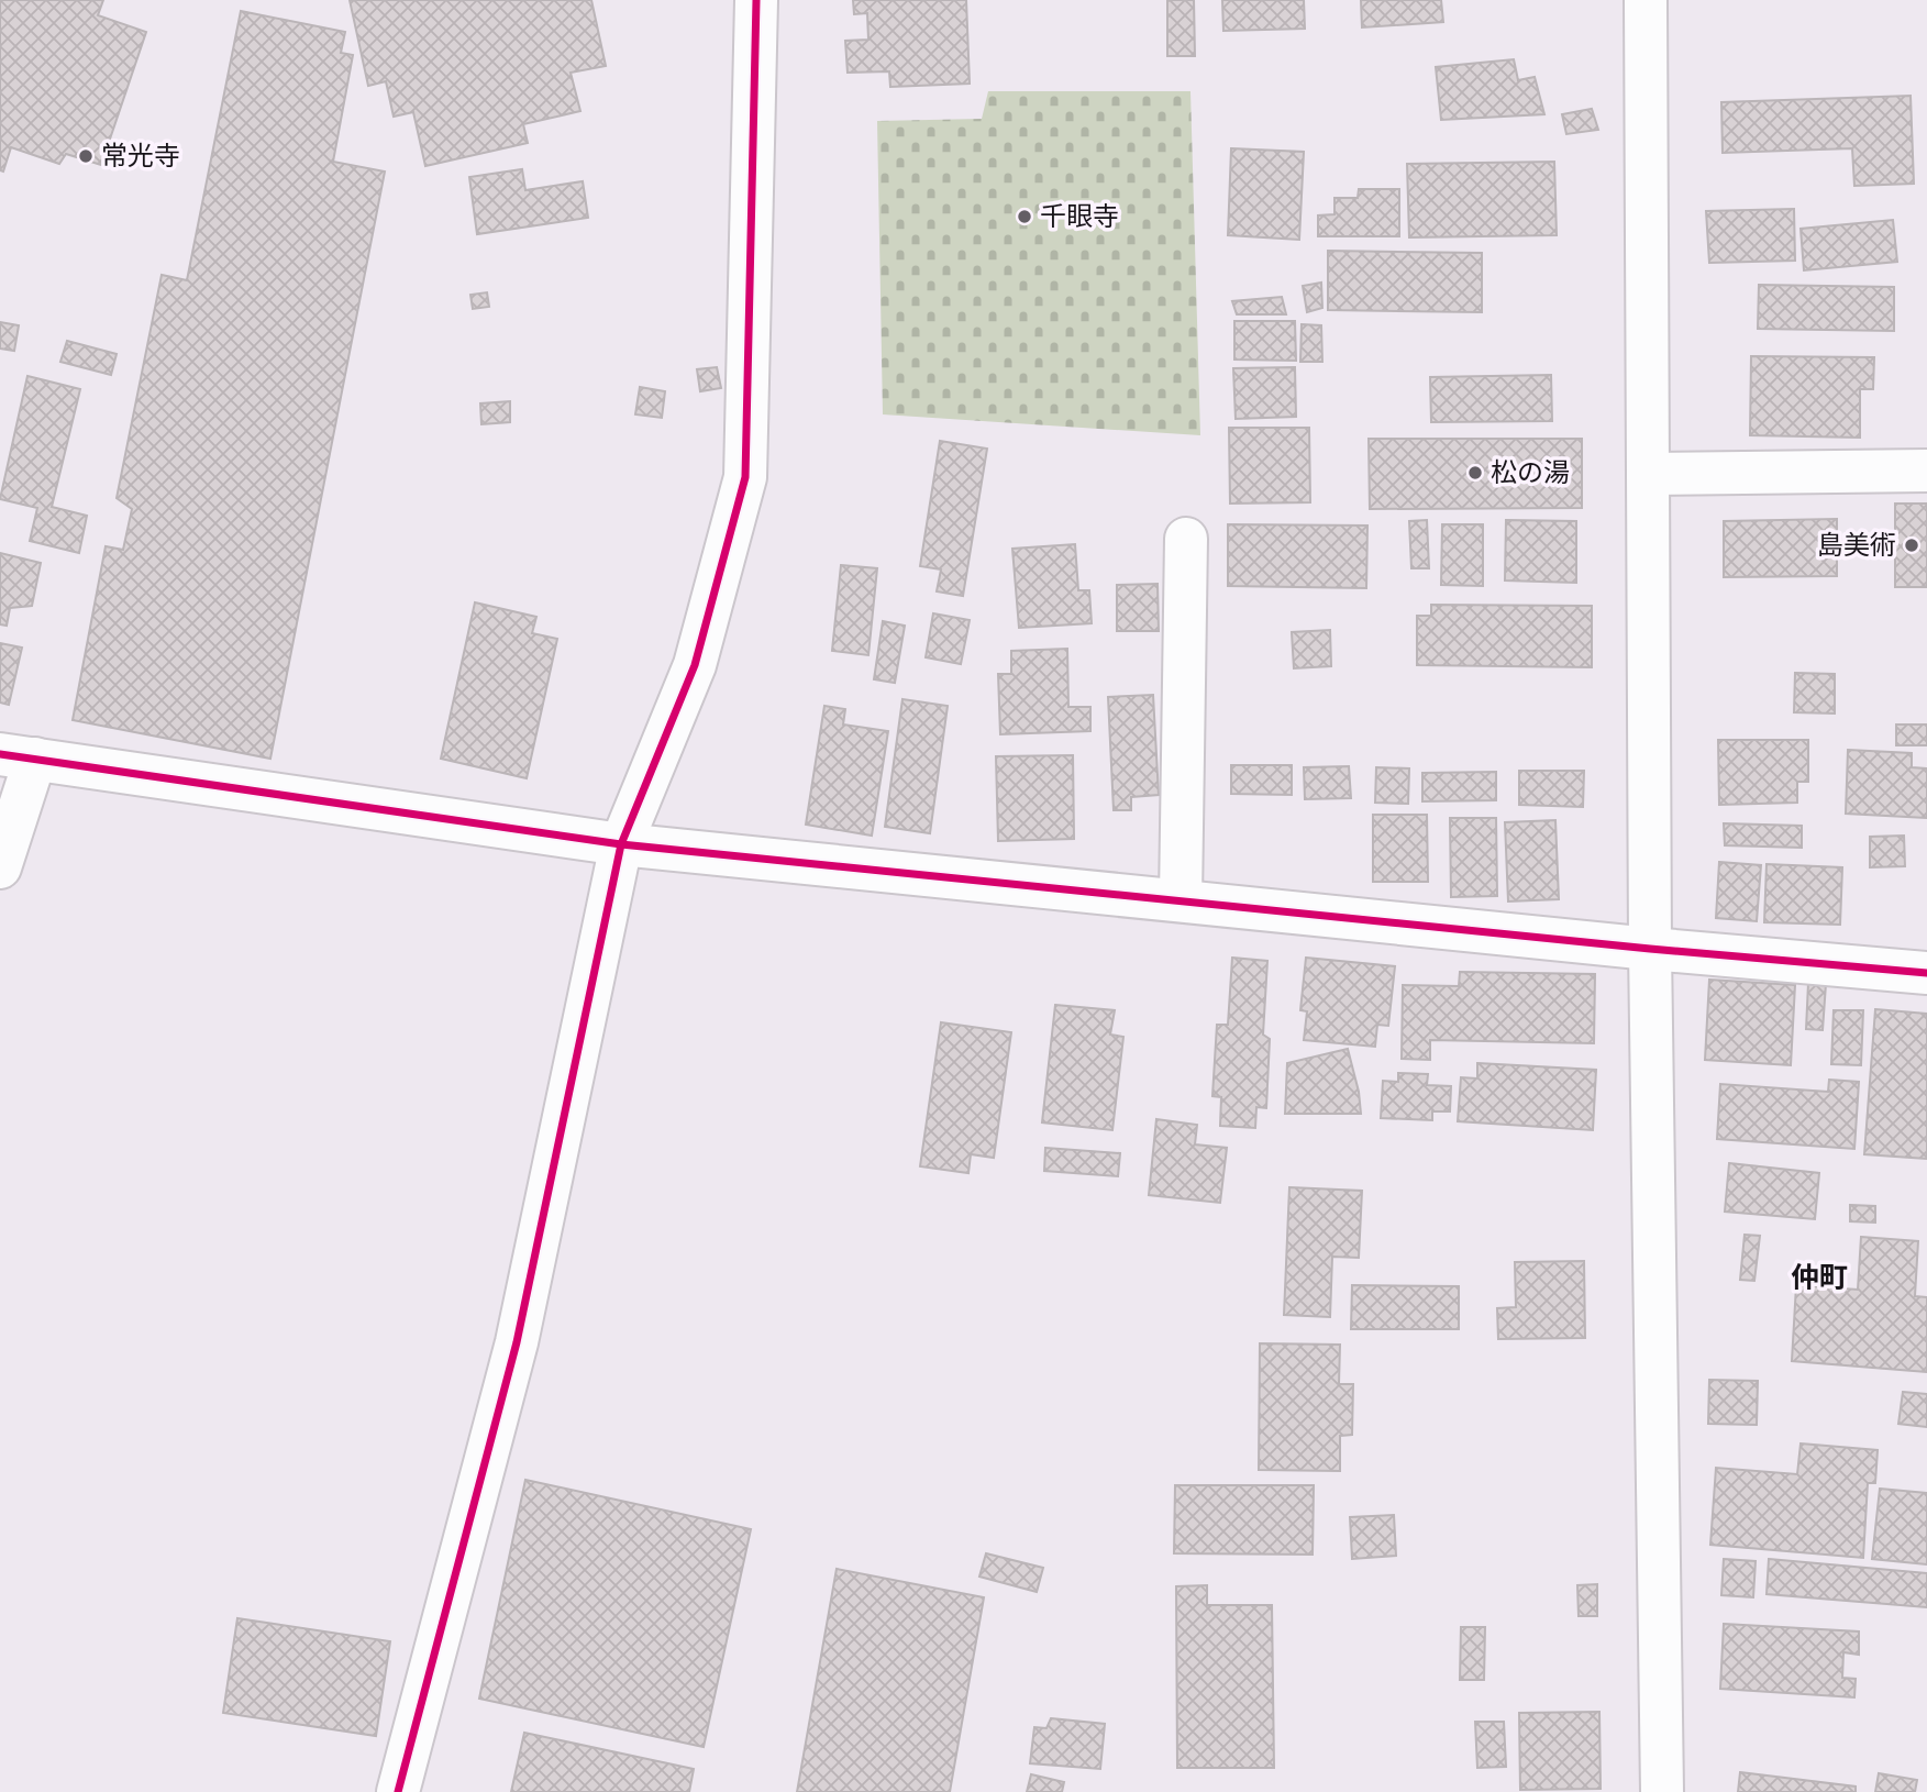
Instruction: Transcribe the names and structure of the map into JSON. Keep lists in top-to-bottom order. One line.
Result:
{"districts":["仲町"],"places":["常光寺","千眼寺","松の湯","島美術"]}
